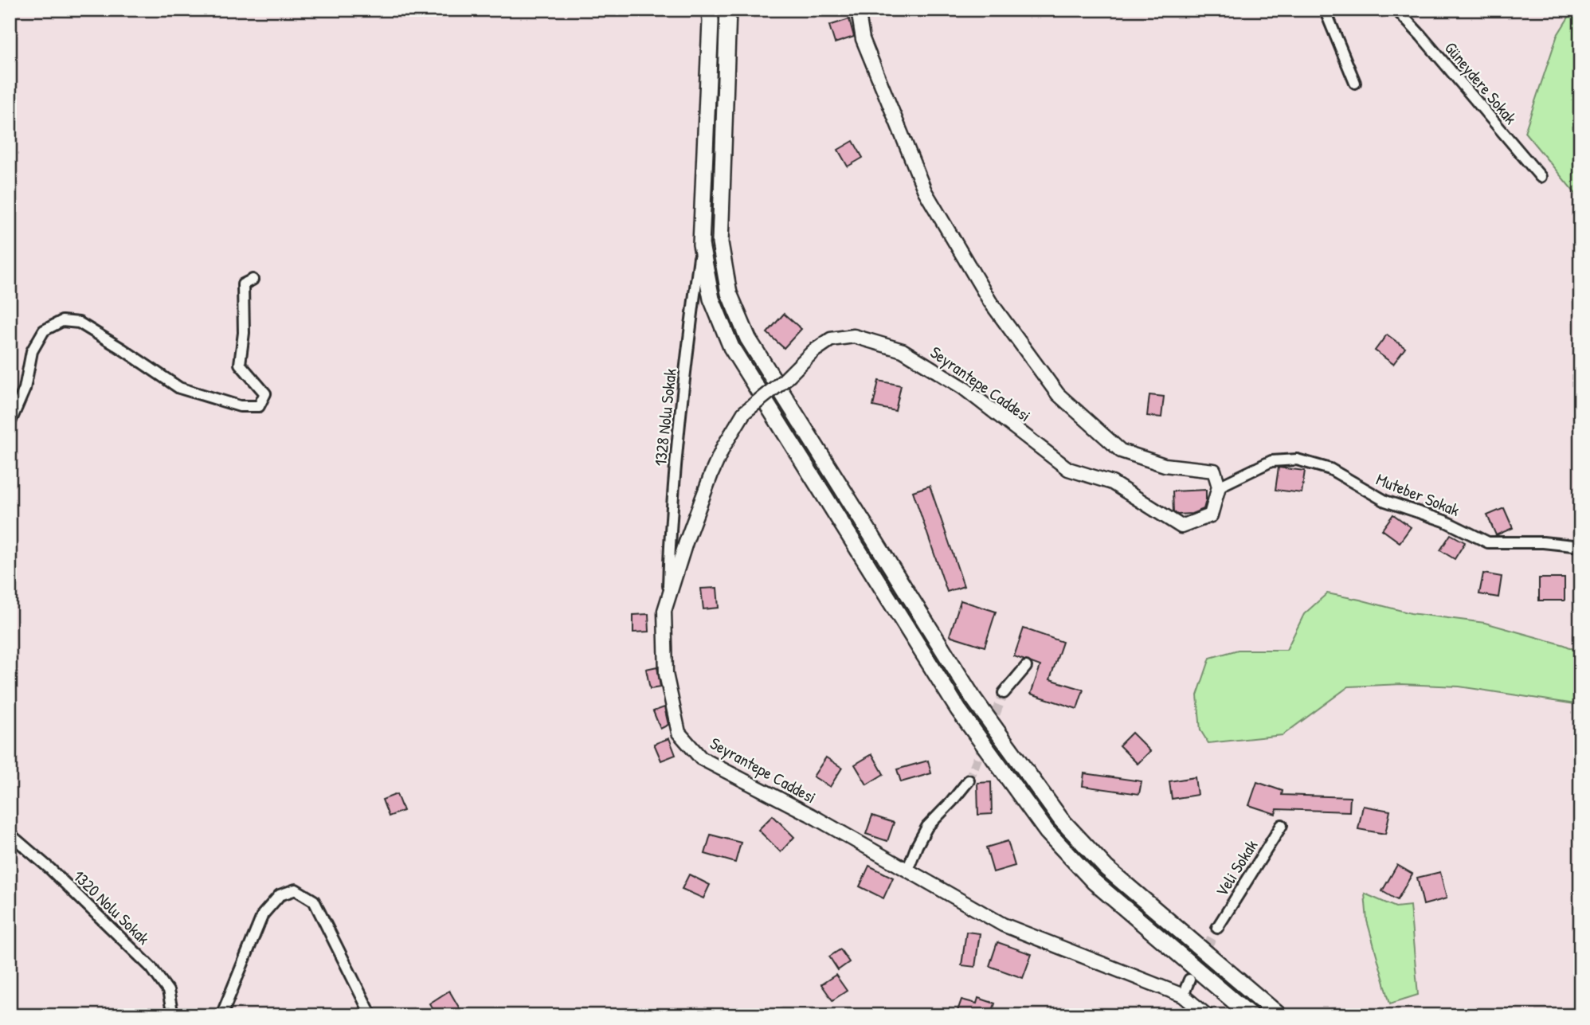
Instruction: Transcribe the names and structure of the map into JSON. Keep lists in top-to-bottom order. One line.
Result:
{"streets":{"street":["Güneydere Sokak","Seyrantepe Caddesi","1328 Nolu Sokak","Muteber Sokak","Veli Sokak","1320 Nolu Sokak"]},"crossings":[["Seyrantepe Caddesi","1328 Nolu Sokak"],["Seyrantepe Caddesi","Muteber Sokak"]]}
